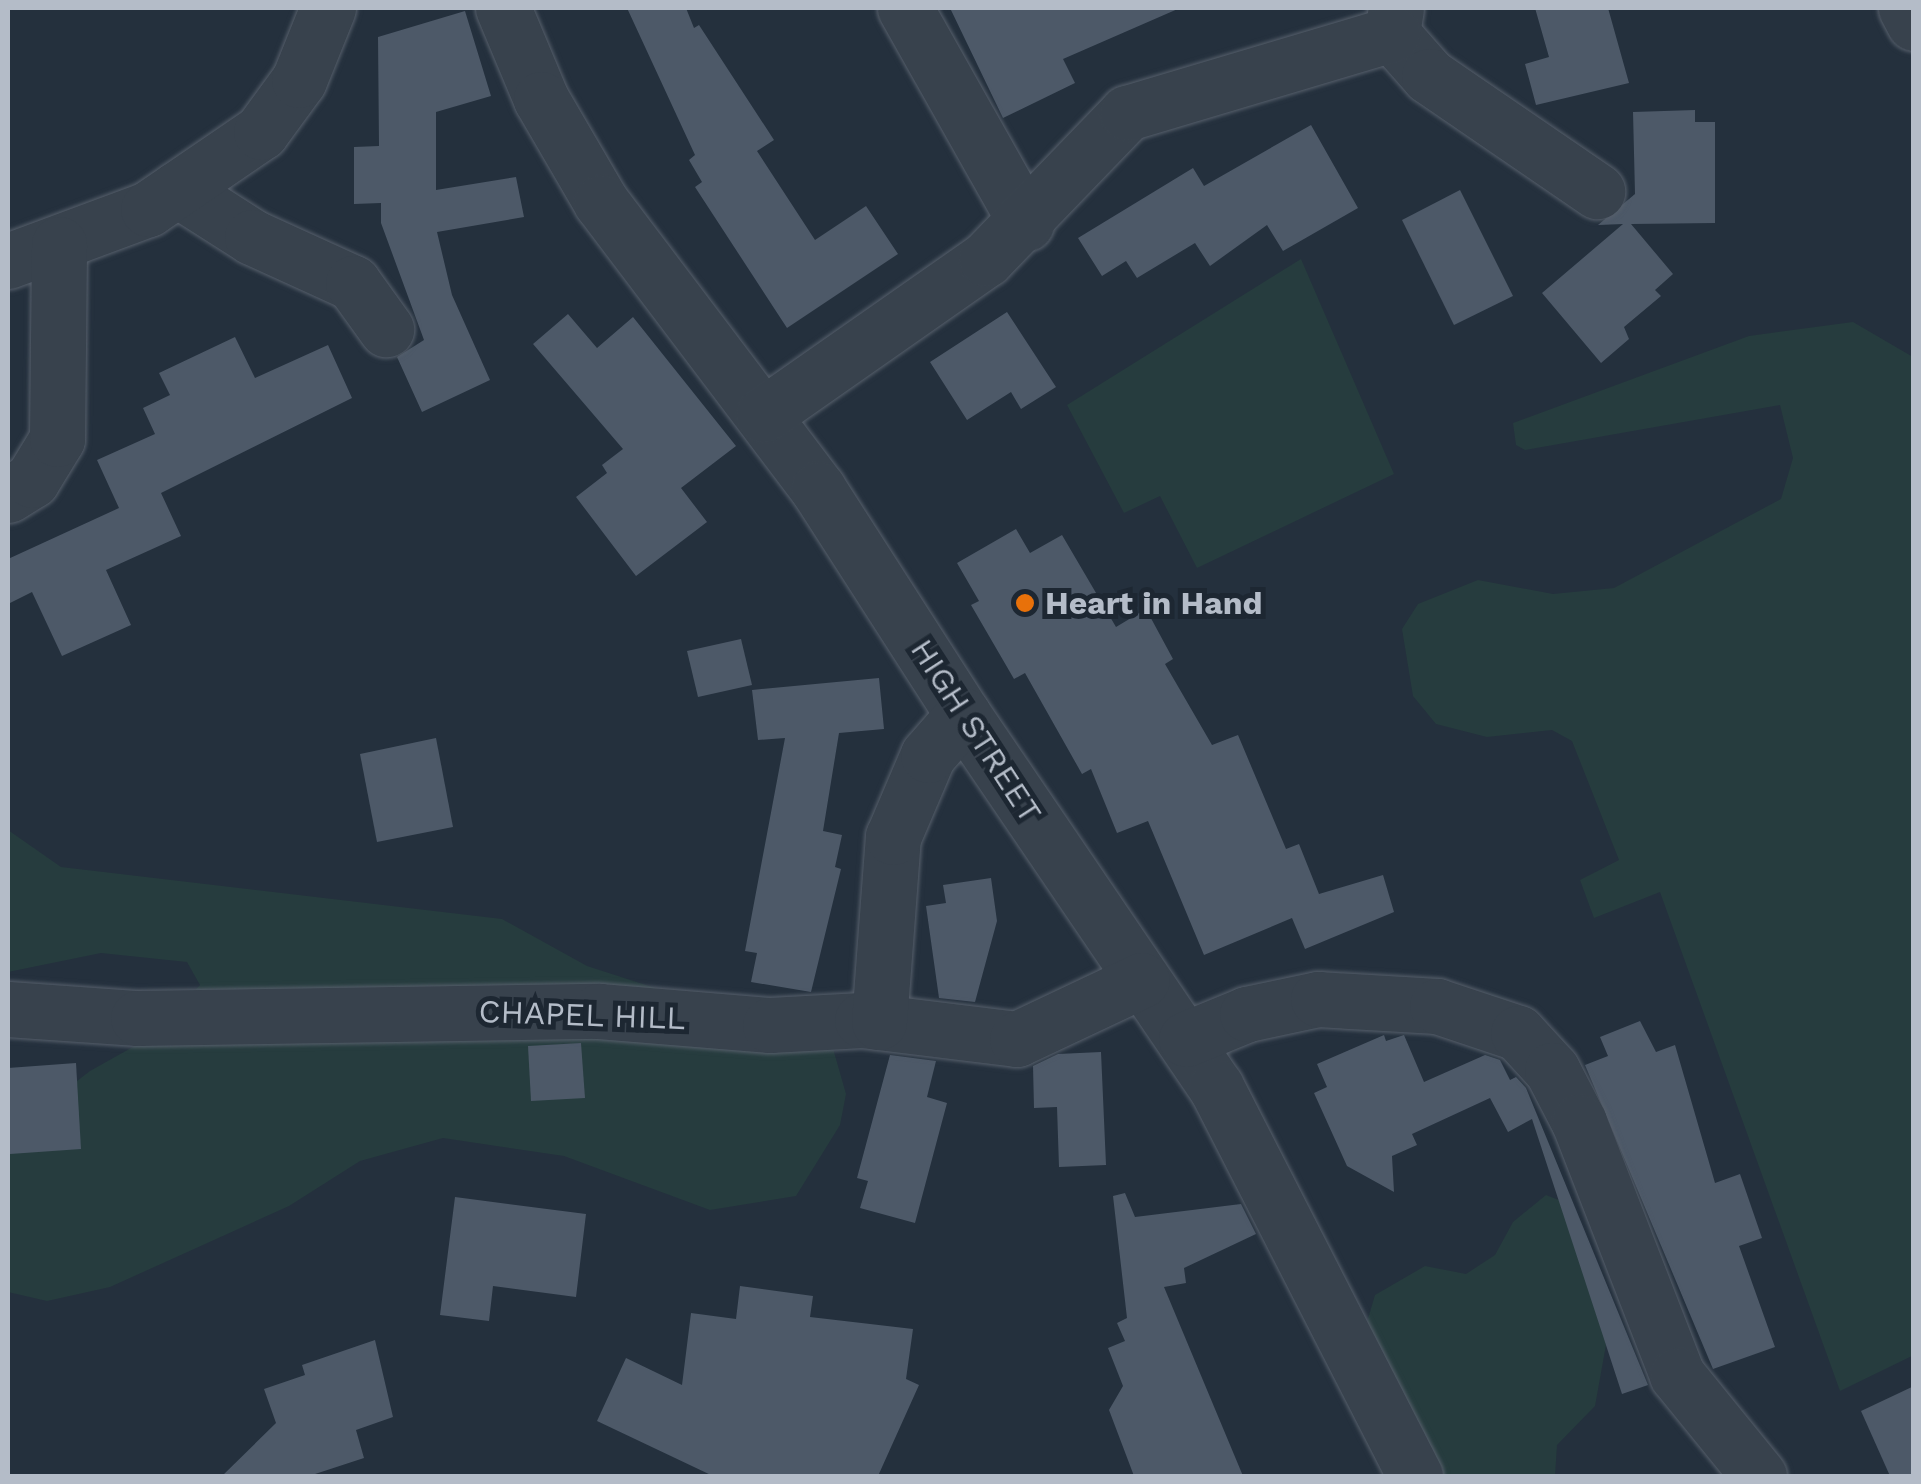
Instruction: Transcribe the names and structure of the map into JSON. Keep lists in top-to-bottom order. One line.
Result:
{"streets":{"street":["HIGH STREET","CHAPEL HILL"]},"crossings":[["HIGH STREET","CHAPEL HILL"]],"places":["Heart in Hand"]}
